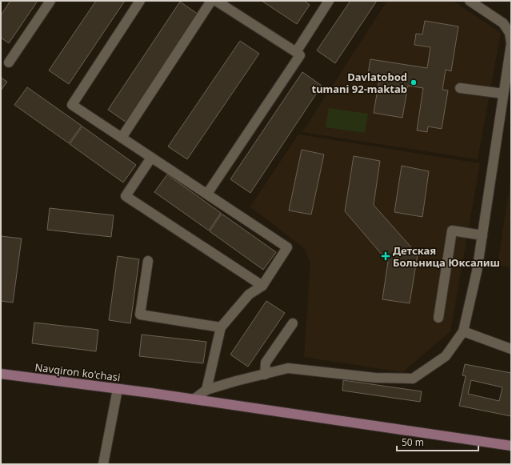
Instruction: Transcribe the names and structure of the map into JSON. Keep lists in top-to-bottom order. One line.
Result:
{"streets":{"main road":["Navqiron ko'chasi"]},"places":{"other":["Davlatobod tumani 92-maktab"],"health":["Детская Больница Юксалиш"]},"scale_bar":"50 m"}
